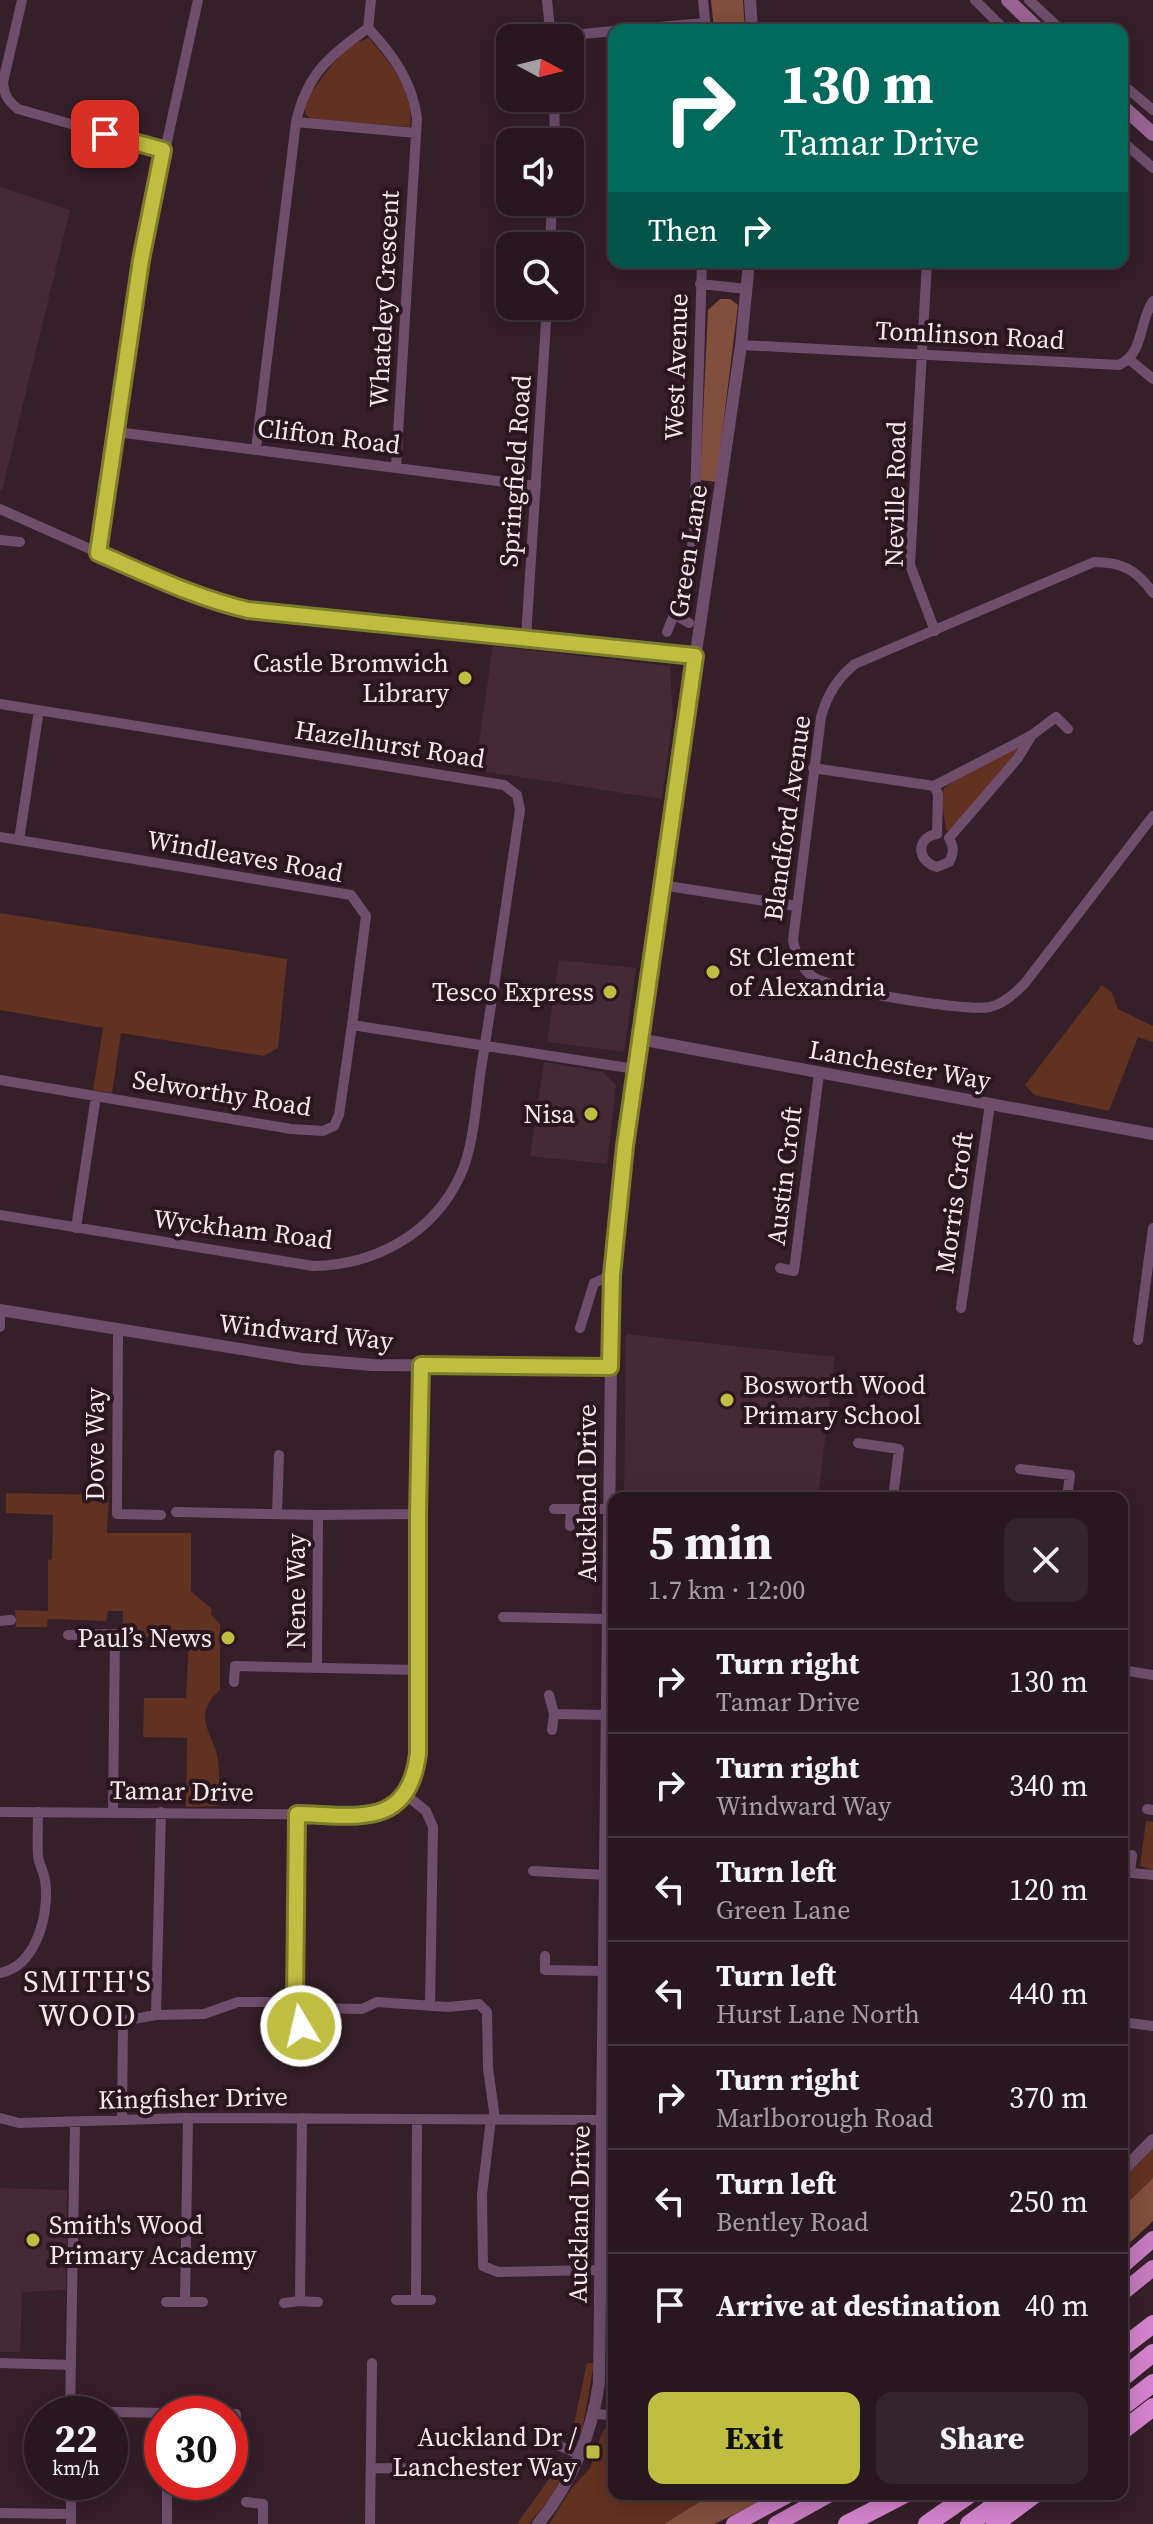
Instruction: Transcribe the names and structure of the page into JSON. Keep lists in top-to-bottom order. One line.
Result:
{"streets":{"street":["Whateley Crescent","Tomlinson Road","West Avenue","Clifton Road","Springfield Road","Neville Road","Green Lane","Hazelhurst Road","Blandford Avenue","Windleaves Road","Lanchester Way","Selworthy Road","Austin Croft","Morris Croft","Wyckham Road","Windward Way","Dove Way","Auckland Drive","Nene Way","Tamar Drive","Kingfisher Drive"]},"crossings":[["Whateley Crescent","Clifton Road"],["Tomlinson Road","Neville Road"],["Tomlinson Road","Green Lane"],["Clifton Road","Springfield Road"],["Neville Road","Blandford Avenue"],["Green Lane","Lanchester Way"],["Green Lane","Windward Way"],["Green Lane","Auckland Drive"],["Hazelhurst Road","Wyckham Road"],["Windleaves Road","Selworthy Road"],["Lanchester Way","Austin Croft"],["Lanchester Way","Morris Croft"],["Windward Way","Dove Way"],["Windward Way","Auckland Drive"],["Auckland Drive","Kingfisher Drive"]],"districts":["SMITH'S WOOD"],"places":{"other":["Castle Bromwich Library","St Clement of Alexandria","Tesco Express","Nisa","Bosworth Wood Primary School","Paul’s News","Smith's Wood Primary Academy"],"transit":["Auckland Dr / Lanchester Way"]},"north":"right","page":{"turn":["130 m","Tamar Drive"],"then":"Then","heading":["5 min","1.7 km · 12:00"],"list":[{"name":"Turn right","note":"Tamar Drive","value":"130 m"},{"name":"Turn right","note":"Windward Way","value":"340 m"},{"name":"Turn left","note":"Green Lane","value":"120 m"},{"name":"Turn left","note":"Hurst Lane North","value":"440 m"},{"name":"Turn right","note":"Marlborough Road","value":"370 m"},{"name":"Turn left","note":"Bentley Road","value":"250 m"},{"name":"Arrive at destination","value":"40 m"}],"buttons":["Exit","Share"],"speed":"22 km/h","limit":"30"}}
